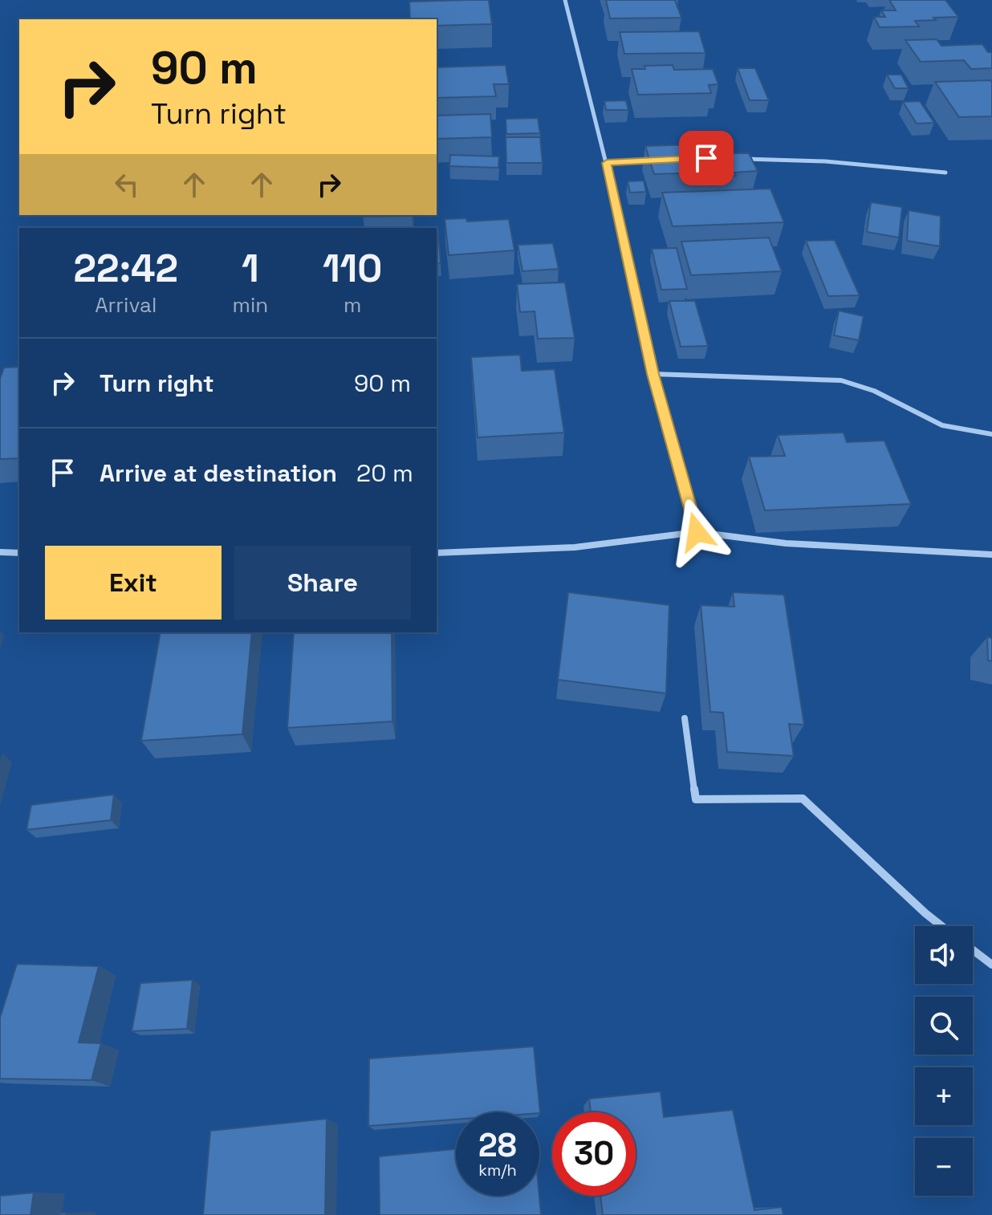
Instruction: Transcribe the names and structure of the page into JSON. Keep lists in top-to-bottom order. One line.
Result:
{"page":{"turn":["90 m","Turn right"],"eta":["22:42","Arrival","1","min","110","m"],"list":[{"name":"Turn right","value":"90 m"},{"name":"Arrive at destination","value":"20 m"}],"buttons":["Exit","Share"],"map_buttons":["+","−"],"speed":"28 km/h","limit":"30"}}
